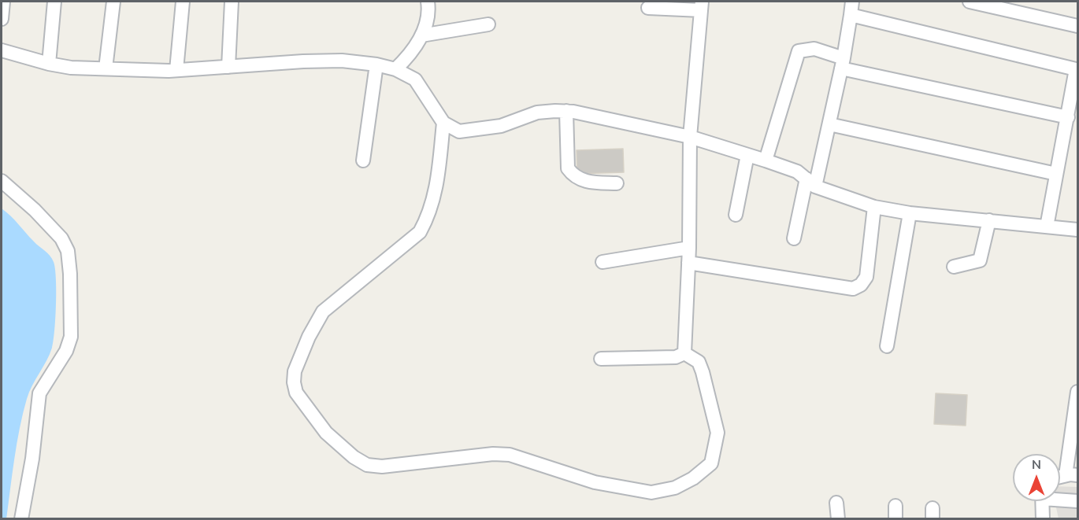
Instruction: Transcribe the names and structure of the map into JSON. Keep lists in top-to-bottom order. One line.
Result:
{"north":"top"}
